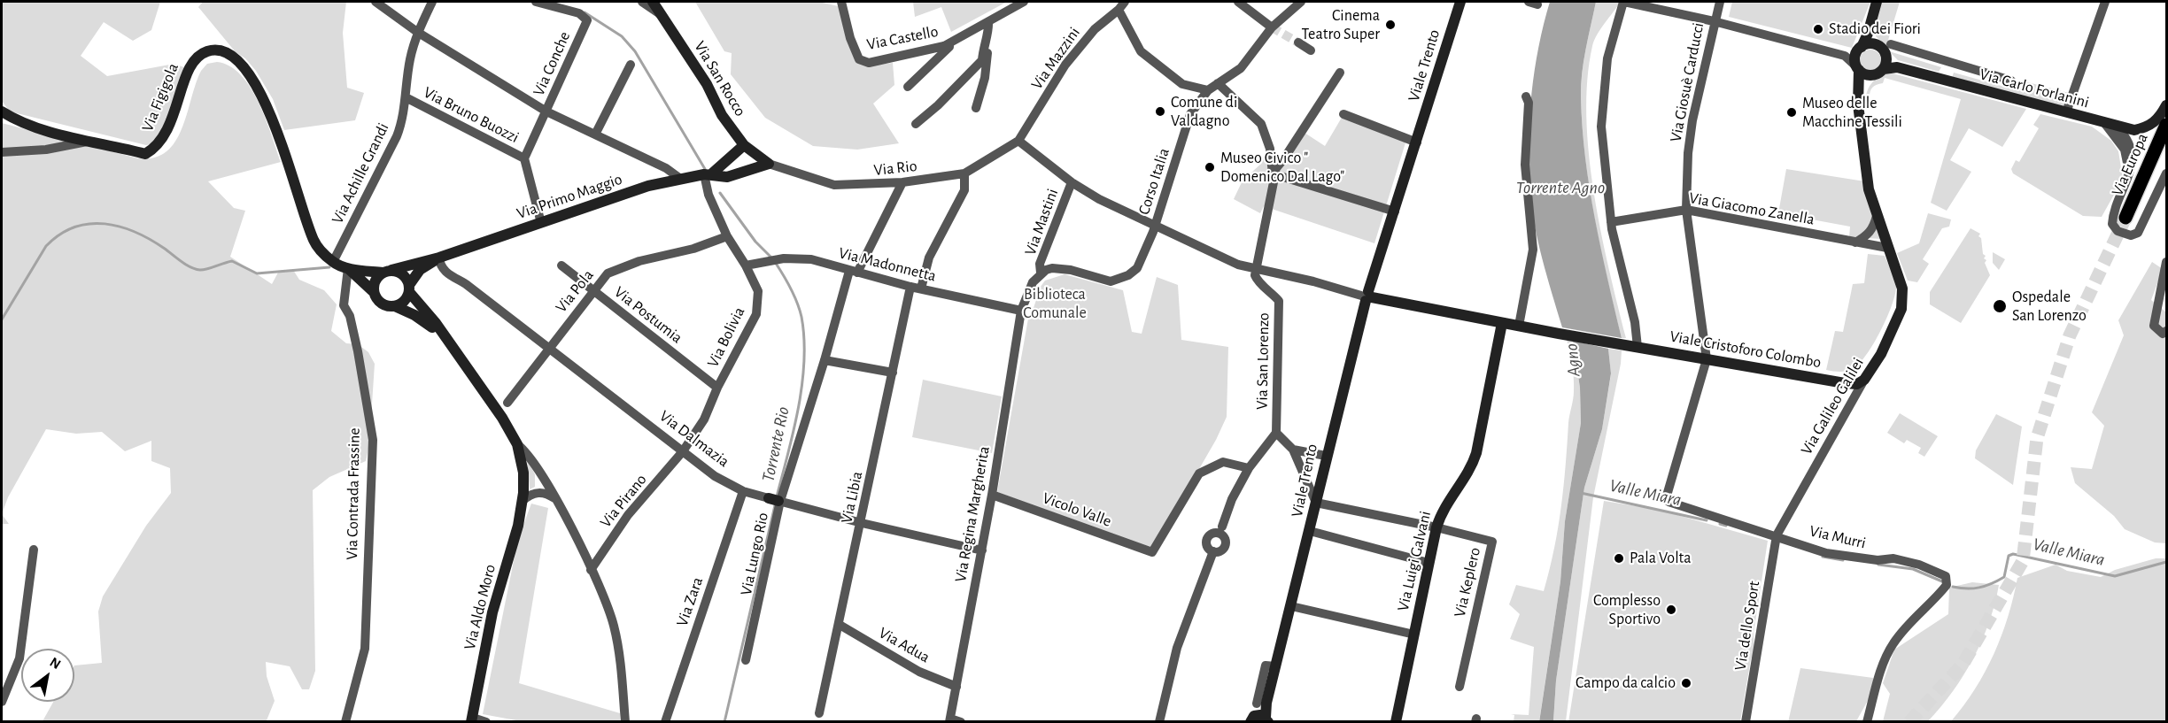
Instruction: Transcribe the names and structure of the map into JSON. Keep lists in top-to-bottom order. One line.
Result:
{"streets":{"main road":["Via Europa"],"street":["Via Castello","Via Mazzini","Via Conche","Viale Trento","Via San Rocco","Via Giosuè Carducci","Via Carlo Forlanini","Via Figigola","Via Bruno Buozzi","Via Rio","Via Achille Grandi","Corso Italia","Via Primo Maggio","Via Giacomo Zanella","Via Mastini","Via Madonnetta","Via Pola","Via Postumia","Via Bolivia","Viale Cristoforo Colombo","Via San Lorenzo","Via Galileo Galilei","Via Dalmazia","Via Contrada Frassine","Via Libia","Via Pirano","Vicolo Valle","Via Regina Margherita","Via Murri","Via Lungo Rio","Via Luigi Galvani","Via Keplero","Via Zara","Via Aldo Moro","Via dello Sport","Via Adua"]},"crossings":[["Via Mazzini","Via Rio"],["Via Conche","Via Bruno Buozzi"],["Via Conche","Via Achille Grandi"],["Via Conche","Via Primo Maggio"],["Via San Rocco","Via Rio"],["Via San Rocco","Via Primo Maggio"],["Via Giosuè Carducci","Via Giacomo Zanella"],["Via Giosuè Carducci","Viale Cristoforo Colombo"],["Via Giosuè Carducci","Via Murri"],["Via Figigola","Via Achille Grandi"],["Via Figigola","Via Contrada Frassine"],["Via Bruno Buozzi","Via Achille Grandi"],["Via Bruno Buozzi","Via Primo Maggio"],["Via Rio","Via Primo Maggio"],["Via Rio","Via Lungo Rio"],["Corso Italia","Via Mastini"],["Via Primo Maggio","Via Bolivia"],["Via Giacomo Zanella","Via Galileo Galilei"],["Via Madonnetta","Via Bolivia"],["Via Madonnetta","Via Libia"],["Via Madonnetta","Via Regina Margherita"],["Via Madonnetta","Via Lungo Rio"],["Via Pola","Via Postumia"],["Via Pola","Via Bolivia"],["Via Pola","Via Dalmazia"],["Via Postumia","Via Bolivia"],["Via Bolivia","Via Dalmazia"],["Via Bolivia","Via Pirano"],["Viale Cristoforo Colombo","Via Galileo Galilei"],["Viale Cristoforo Colombo","Via Murri"],["Via Galileo Galilei","Via Murri"],["Via Galileo Galilei","Via dello Sport"],["Via Dalmazia","Via Libia"],["Via Dalmazia","Via Pirano"],["Via Dalmazia","Via Regina Margherita"],["Via Dalmazia","Via Lungo Rio"],["Via Dalmazia","Via Zara"],["Via Libia","Via Adua"],["Vicolo Valle","Via Regina Margherita"],["Via Regina Margherita","Via Adua"],["Via Murri","Via dello Sport"],["Via Luigi Galvani","Via Keplero"]],"water":["Torrente Agno","Agno","Torrente Rio","Valle Miara"],"parks":["Biblioteca Comunale"],"places":["Cinema Teatro Super","Stadio dei Fiori","Comune di Valdagno","Museo delle Macchine Tessili","Museo Civico \" Domenico Dal Lago\"","Ospedale San Lorenzo","Pala Volta","Complesso Sportivo","Campo da calcio"],"north":"top right"}
